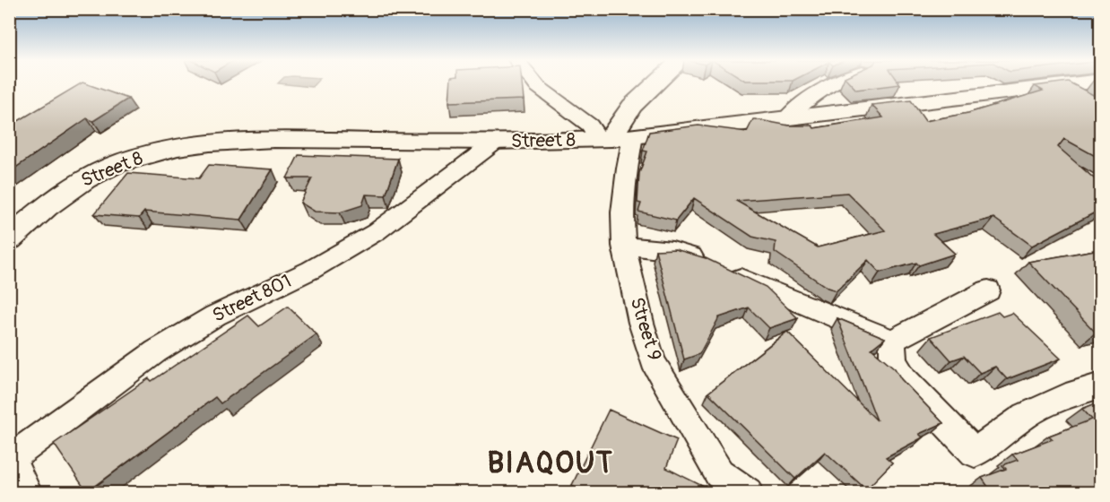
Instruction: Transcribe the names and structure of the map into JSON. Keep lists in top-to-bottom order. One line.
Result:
{"streets":{"street":["Street 8","Street 801","Street 9"]},"crossings":[["Street 8","Street 801"],["Street 8","Street 9"]],"districts":["BIAQOUT"]}
